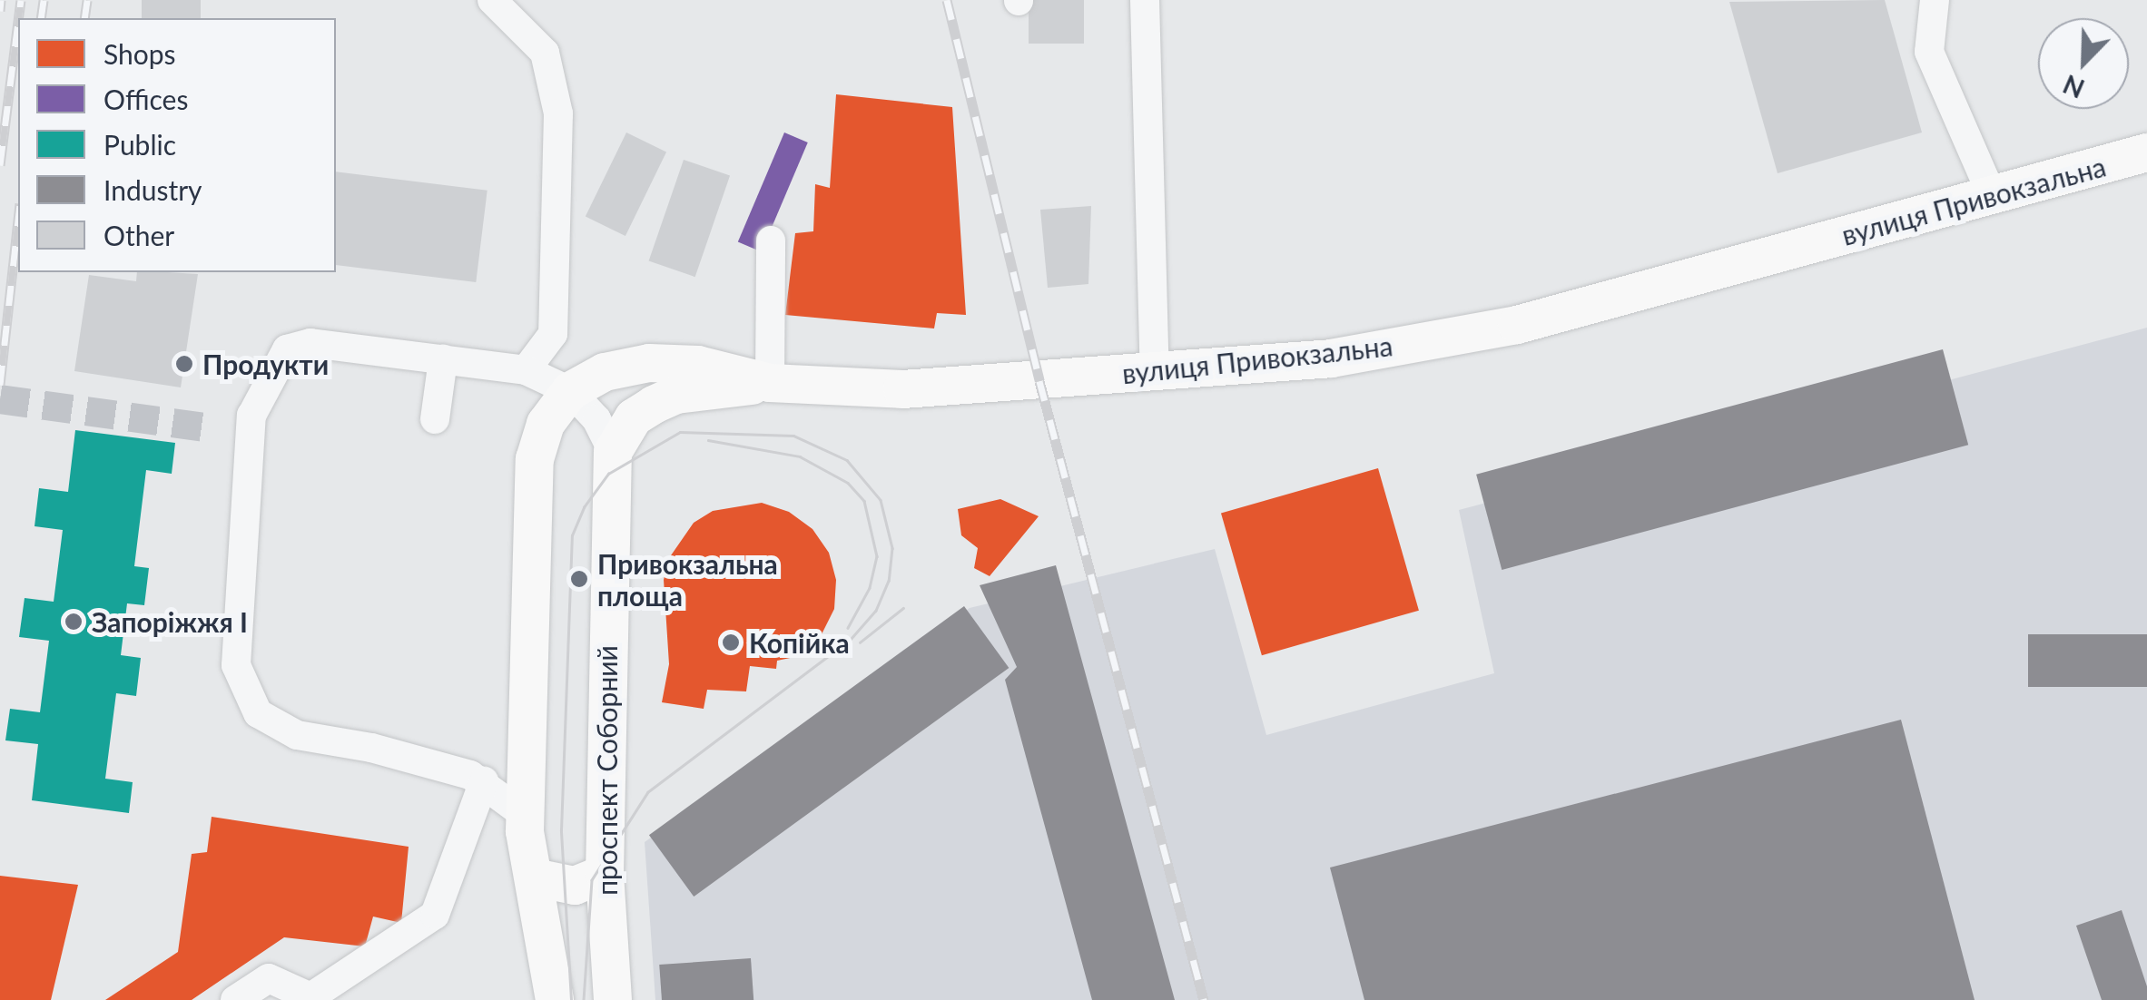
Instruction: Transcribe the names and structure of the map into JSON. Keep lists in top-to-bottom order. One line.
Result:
{"streets":{"main road":["вулиця Привокзальна","проспект Соборний"]},"places":["Продукти","Привокзальна площа","Запорiжжя I","Копійка"],"legend":["Shops","Offices","Public","Industry","Other"],"north":"bottom left"}
